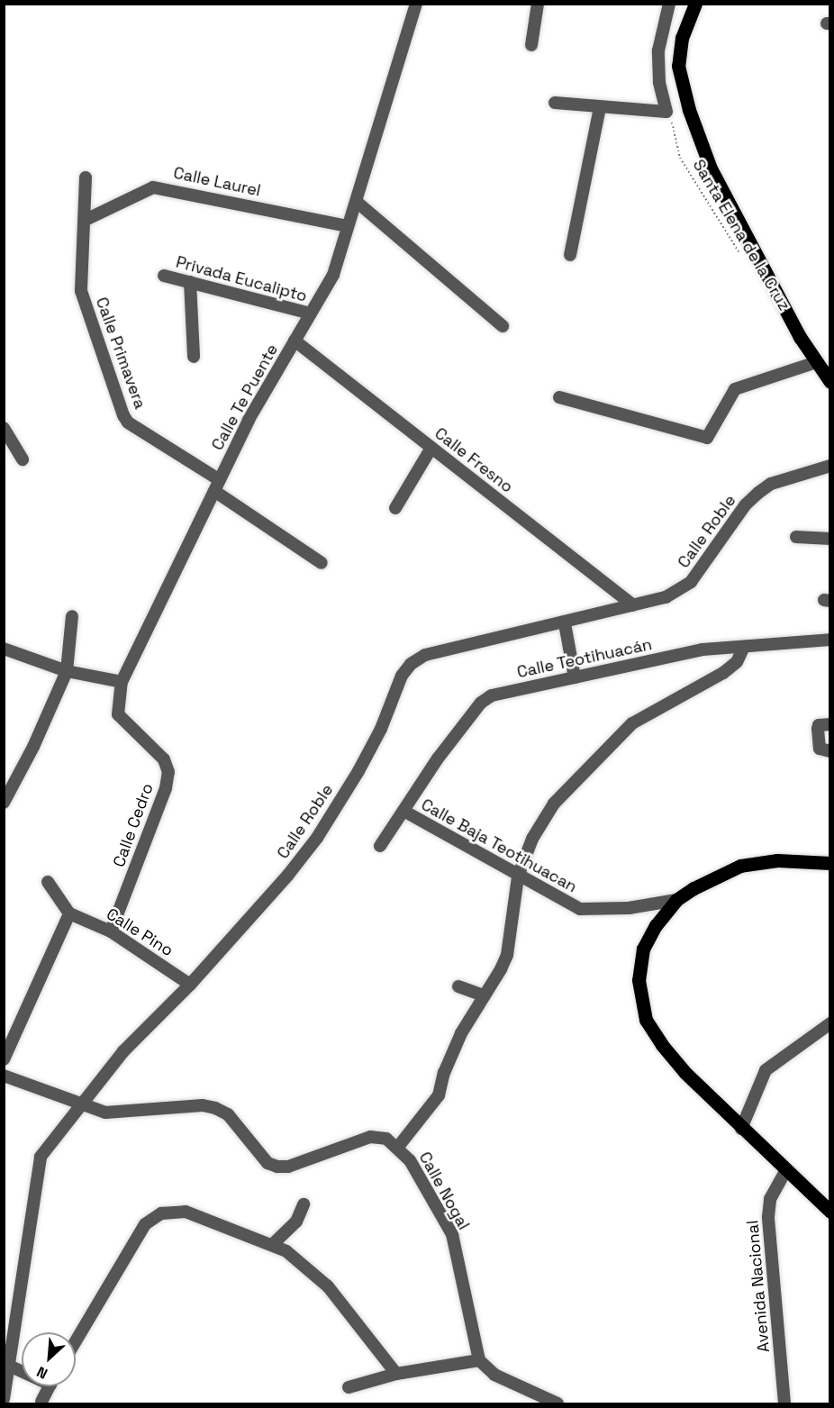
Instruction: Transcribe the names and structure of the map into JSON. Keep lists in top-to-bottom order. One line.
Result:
{"streets":{"street":["Calle Laurel","Privada Eucalipto","Calle Primavera","Calle Te Puente","Calle Fresno","Calle Roble","Calle Teotihuacán","Calle Cedro","Calle Baja Teotihuacan","Calle Pino","Calle Nogal","Avenida Nacional"],"path":["Santa Elena de la Cruz"]},"crossings":[["Calle Laurel","Calle Primavera"],["Calle Laurel","Calle Te Puente"],["Privada Eucalipto","Calle Te Puente"],["Calle Primavera","Calle Te Puente"],["Calle Te Puente","Calle Fresno"],["Calle Te Puente","Calle Cedro"],["Calle Fresno","Calle Roble"],["Calle Roble","Calle Pino"],["Calle Roble","Calle Nogal"],["Calle Teotihuacán","Calle Baja Teotihuacan"],["Calle Cedro","Calle Pino"]],"north":"bottom left"}
